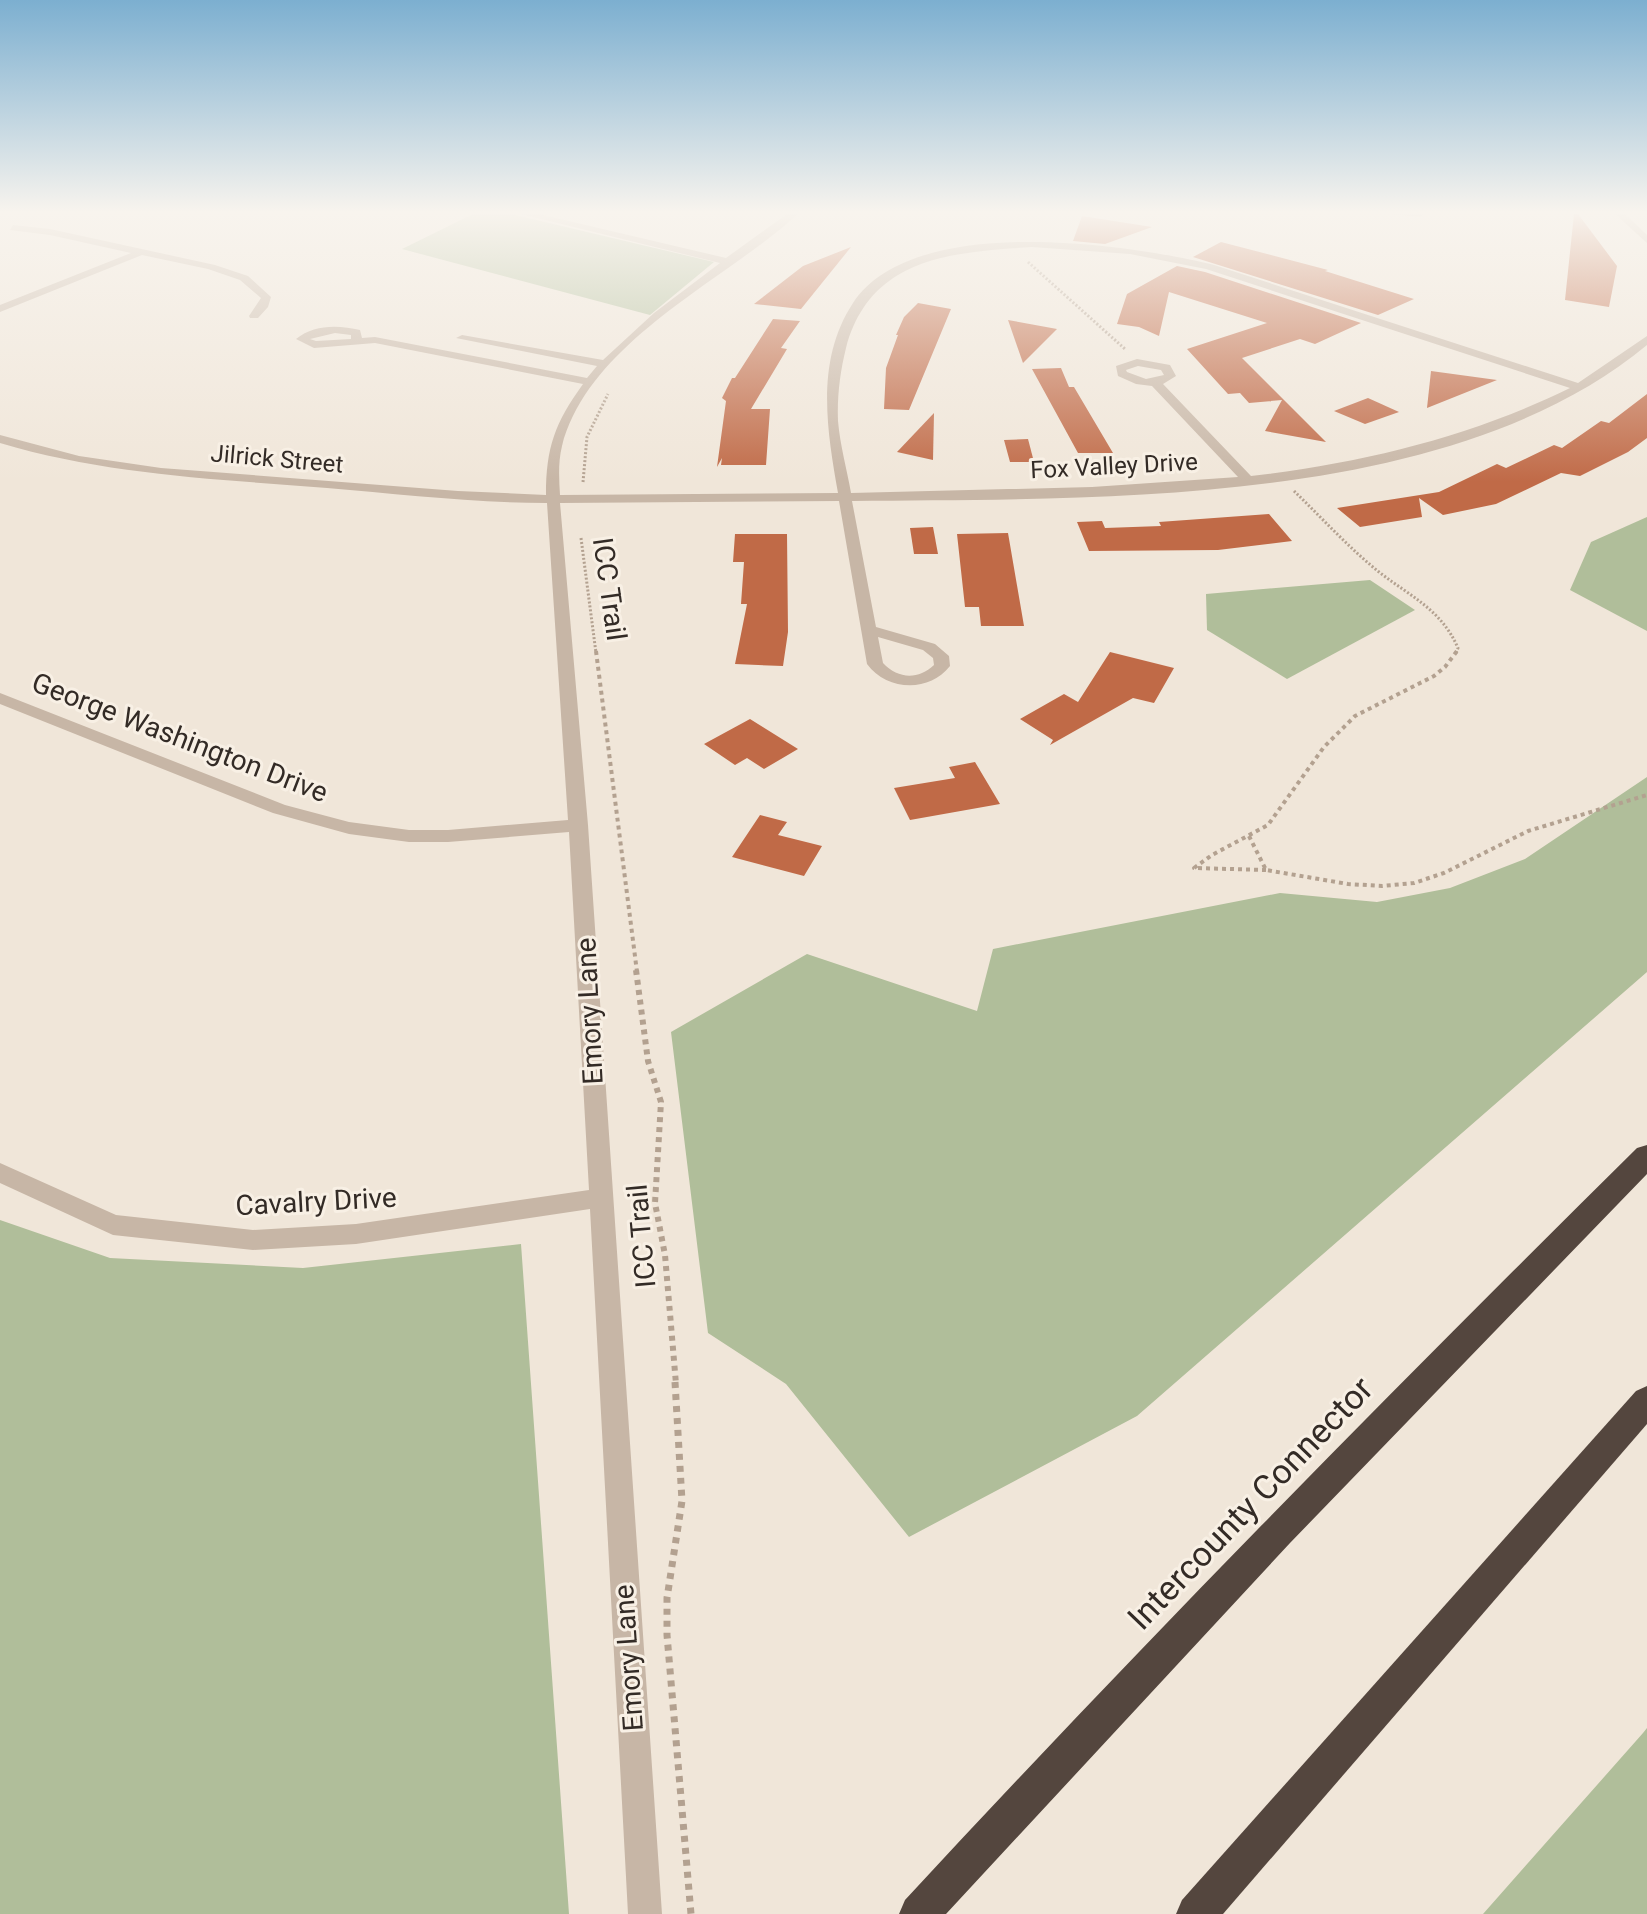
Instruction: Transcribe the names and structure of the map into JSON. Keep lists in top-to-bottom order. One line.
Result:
{"streets":{"highway":["Intercounty Connector"],"street":["Jilrick Street","Fox Valley Drive","George Washington Drive","Emory Lane","Cavalry Drive"],"path":["ICC Trail"]},"crossings":[["Jilrick Street","Fox Valley Drive"],["Jilrick Street","Emory Lane"],["Fox Valley Drive","Emory Lane"],["George Washington Drive","Emory Lane"],["Emory Lane","Cavalry Drive"]]}
